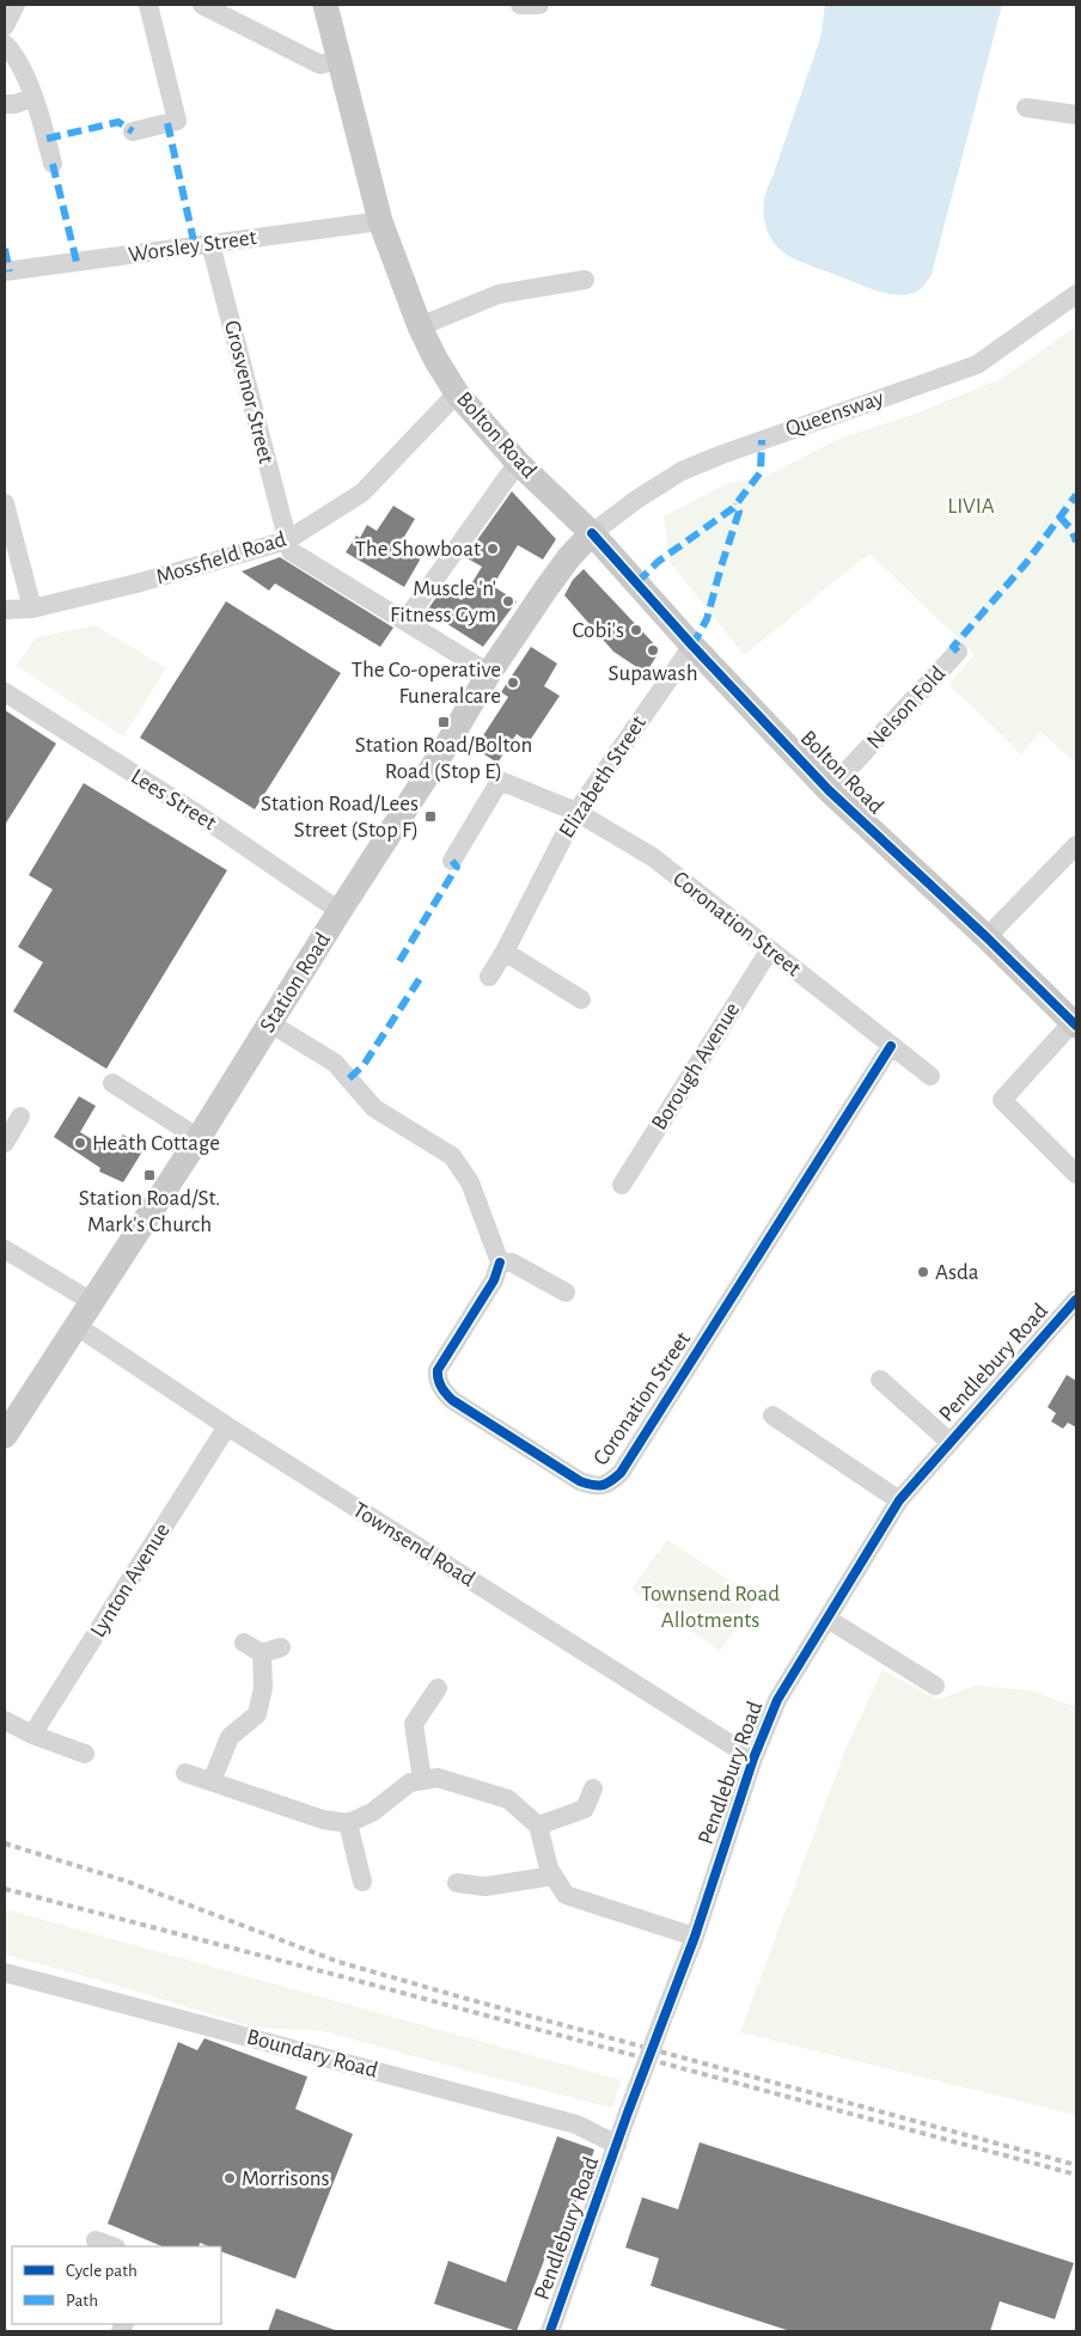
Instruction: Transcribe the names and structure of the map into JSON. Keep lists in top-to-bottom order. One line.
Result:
{"streets":{"main road":["Bolton Road","Station Road"],"street":["Worsley Street","Grosvenor Street","Queensway","Mossfield Road","Nelson Fold","Elizabeth Street","Lees Street","Coronation Street","Borough Avenue","Pendlebury Road","Townsend Road","Lynton Avenue","Boundary Road"]},"crossings":[["Worsley Street","Grosvenor Street"],["Worsley Street","Bolton Road"],["Grosvenor Street","Mossfield Road"],["Queensway","Bolton Road"],["Queensway","Station Road"],["Bolton Road","Mossfield Road"],["Bolton Road","Nelson Fold"],["Bolton Road","Elizabeth Street"],["Bolton Road","Station Road"],["Elizabeth Street","Coronation Street"],["Lees Street","Station Road"],["Coronation Street","Borough Avenue"],["Station Road","Townsend Road"],["Pendlebury Road","Townsend Road"],["Pendlebury Road","Boundary Road"],["Townsend Road","Lynton Avenue"]],"parks":["LIVIA","Townsend Road Allotments"],"places":{"other":["The Showboat","Muscle 'n' Fitness Gym","Cobi's","Supawash","The Co-operative Funeralcare","Heath Cottage","Asda","Morrisons"],"transit":["Station Road/Bolton Road (Stop E)","Station Road/Lees Street (Stop F)","Station Road/St. Mark's Church"]},"legend":["Cycle path","Path"]}
